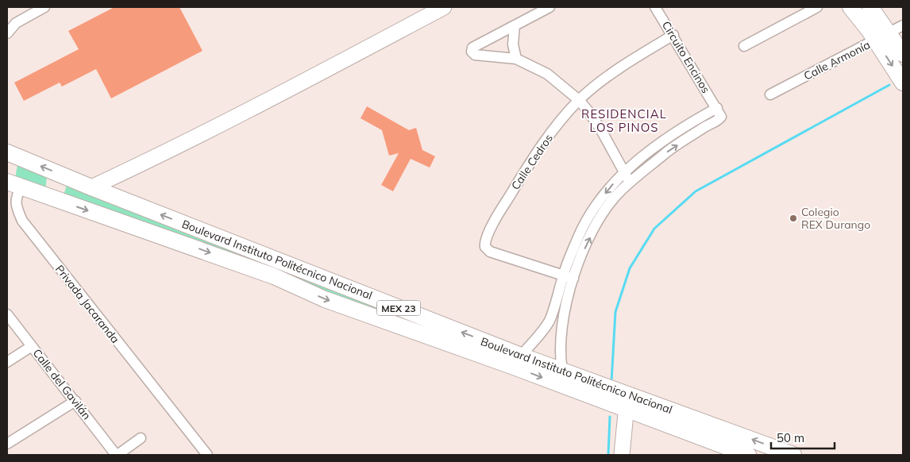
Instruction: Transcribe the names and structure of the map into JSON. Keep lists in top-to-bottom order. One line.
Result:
{"streets":{"main road":["Boulevard Instituto Politécnico Nacional","MEX 23"],"street":["Circuito Encinos","Calle Armonía","Calle Cedros","Privada Jacaranda","Calle del Gavilán"]},"crossings":[["Circuito Encinos","Calle Cedros"],["Boulevard Instituto Politécnico Nacional","Privada Jacaranda"]],"districts":["RESIDENCIAL LOS PINOS"],"places":["Colegio REX Durango"],"scale_bar":"50 m"}
